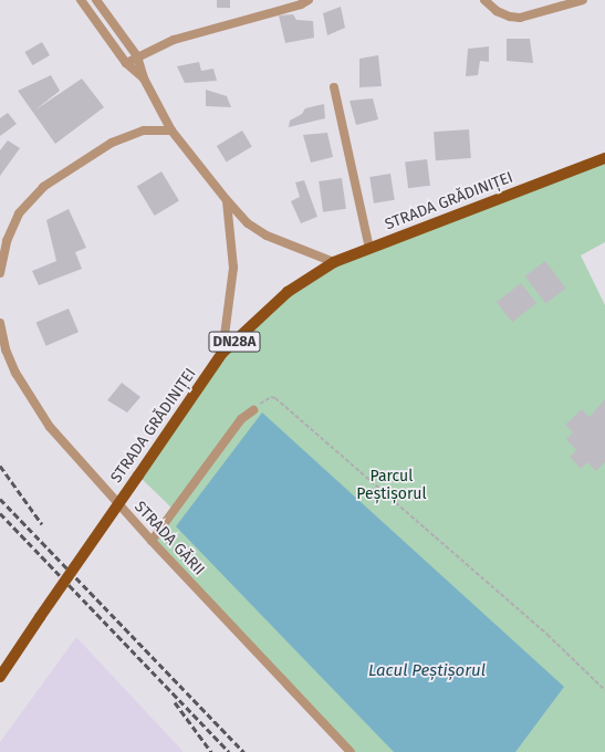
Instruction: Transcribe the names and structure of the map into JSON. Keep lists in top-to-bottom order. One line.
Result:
{"streets":{"main road":["STRADA GRĂDINIȚEI","DN28A"],"street":["STRADA GĂRII"]},"water":["Lacul Peștișorul"],"parks":["Parcul Peștișorul"]}
